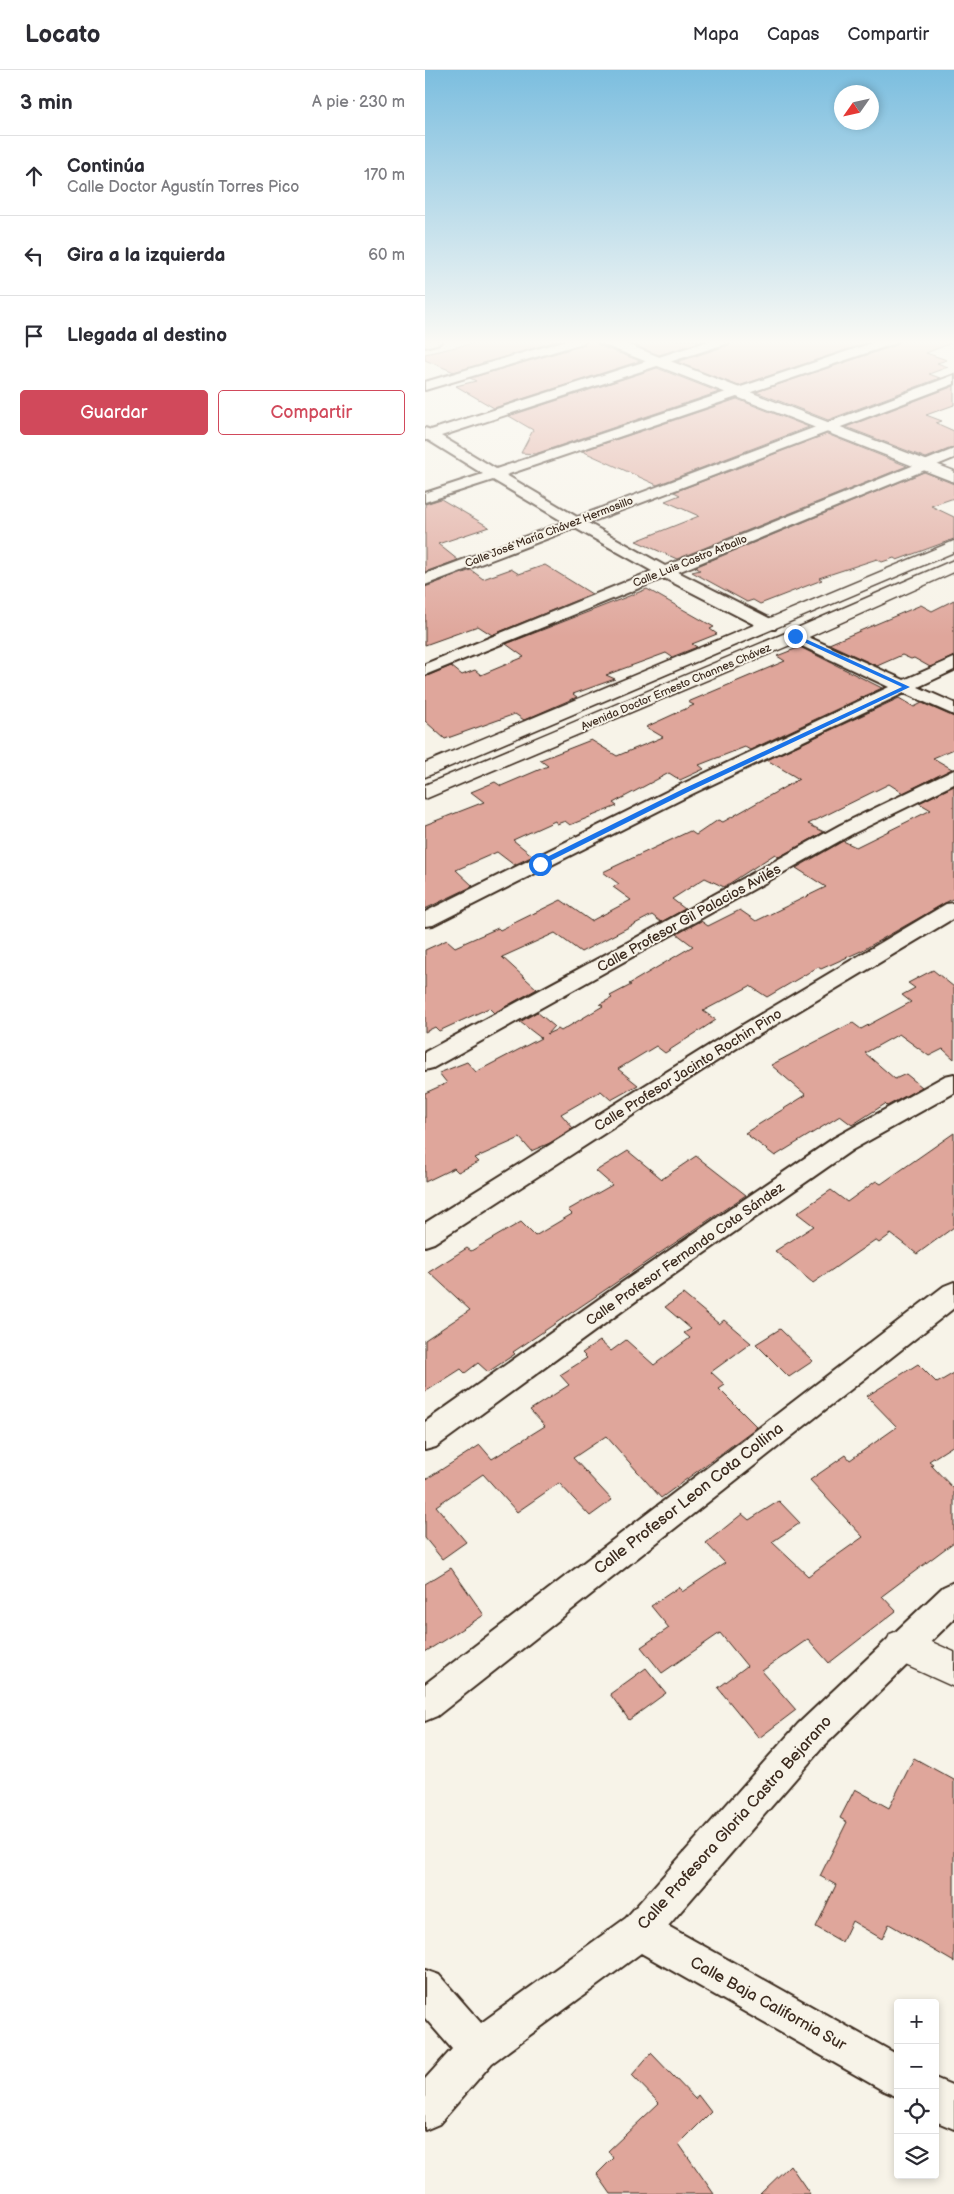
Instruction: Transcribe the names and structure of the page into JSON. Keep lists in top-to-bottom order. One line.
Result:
{"streets":{"street":["Calle José María Chávez Hermosillo","Calle Luis Castro Arballo","Avenida Doctor Ernesto Channes Chávez","Calle Profesor Gil Palacios Avilés","Calle Profesor Jacinto Rochin Pino","Calle Profesor Fernando Cota Sández","Calle Profesor Leon Cota Collina","Calle Profesora Gloria Castro Bejarano","Calle Baja California Sur"]},"crossings":[["Calle Profesora Gloria Castro Bejarano","Calle Baja California Sur"]],"north":"bottom left","page":{"header":"Locato","nav":["Mapa","Capas","Compartir"],"heading":["3 min","A pie · 230 m"],"list":[["Continúa","Calle Doctor Agustín Torres Pico","170 m"],["Gira a la izquierda","60 m"],"Llegada al destino"],"buttons":["Guardar","Compartir"],"map_buttons":["+","−"]}}
